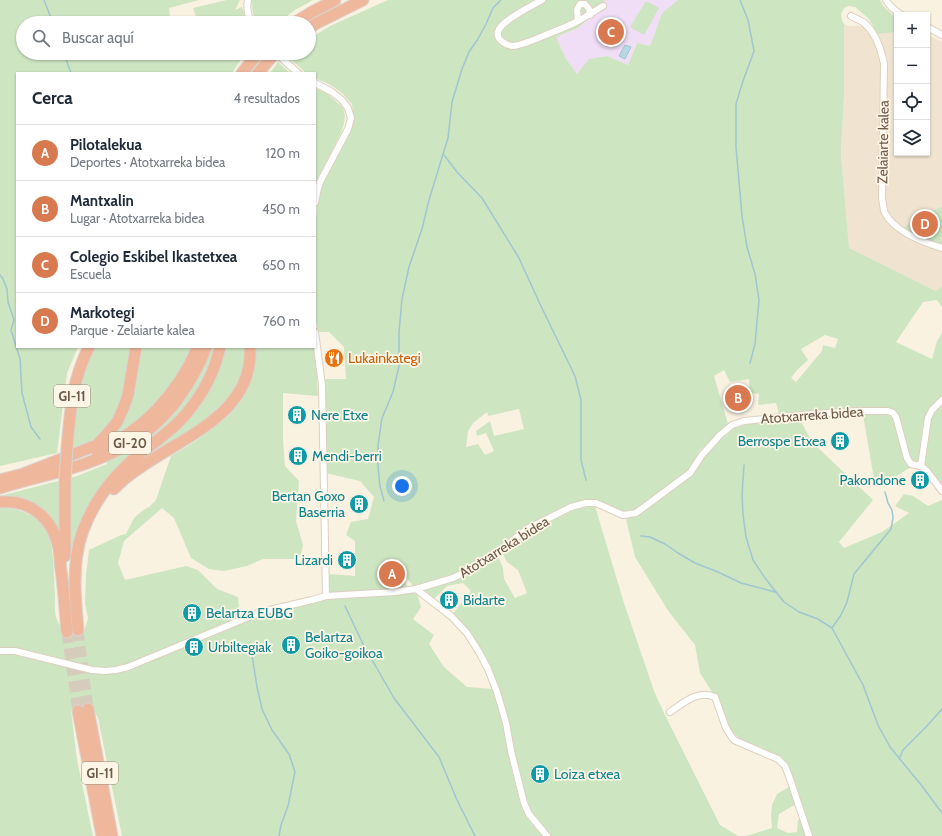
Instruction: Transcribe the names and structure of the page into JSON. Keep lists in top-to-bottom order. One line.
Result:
{"streets":{"highway":["GI-11","GI-20"],"street":["Zelaiarte kalea","Atotxarreka bidea"]},"places":{"restaurant":["Lukainkategi"],"building":["Nere Etxe","Berrospe Etxea","Mendi-berri","Pakondone","Bertan Goxo Baserria","Lizardi","Bidarte","Belartza EUBG","Belartza Goiko-goikoa","Urbiltegiak","Loiza etxea"]},"page":{"map_buttons":["+","−"],"search":"Buscar aquí","pins":["C","D","B","A"],"heading":["Cerca","4 resultados"],"list":[{"mark":"A","name":"Pilotalekua","note":"Deportes · Atotxarreka bidea","value":"120 m"},{"mark":"B","name":"Mantxalin","note":"Lugar · Atotxarreka bidea","value":"450 m"},{"mark":"C","name":"Colegio Eskibel Ikastetxea","note":"Escuela","value":"650 m"},{"mark":"D","name":"Markotegi","note":"Parque · Zelaiarte kalea","value":"760 m"}]}}
